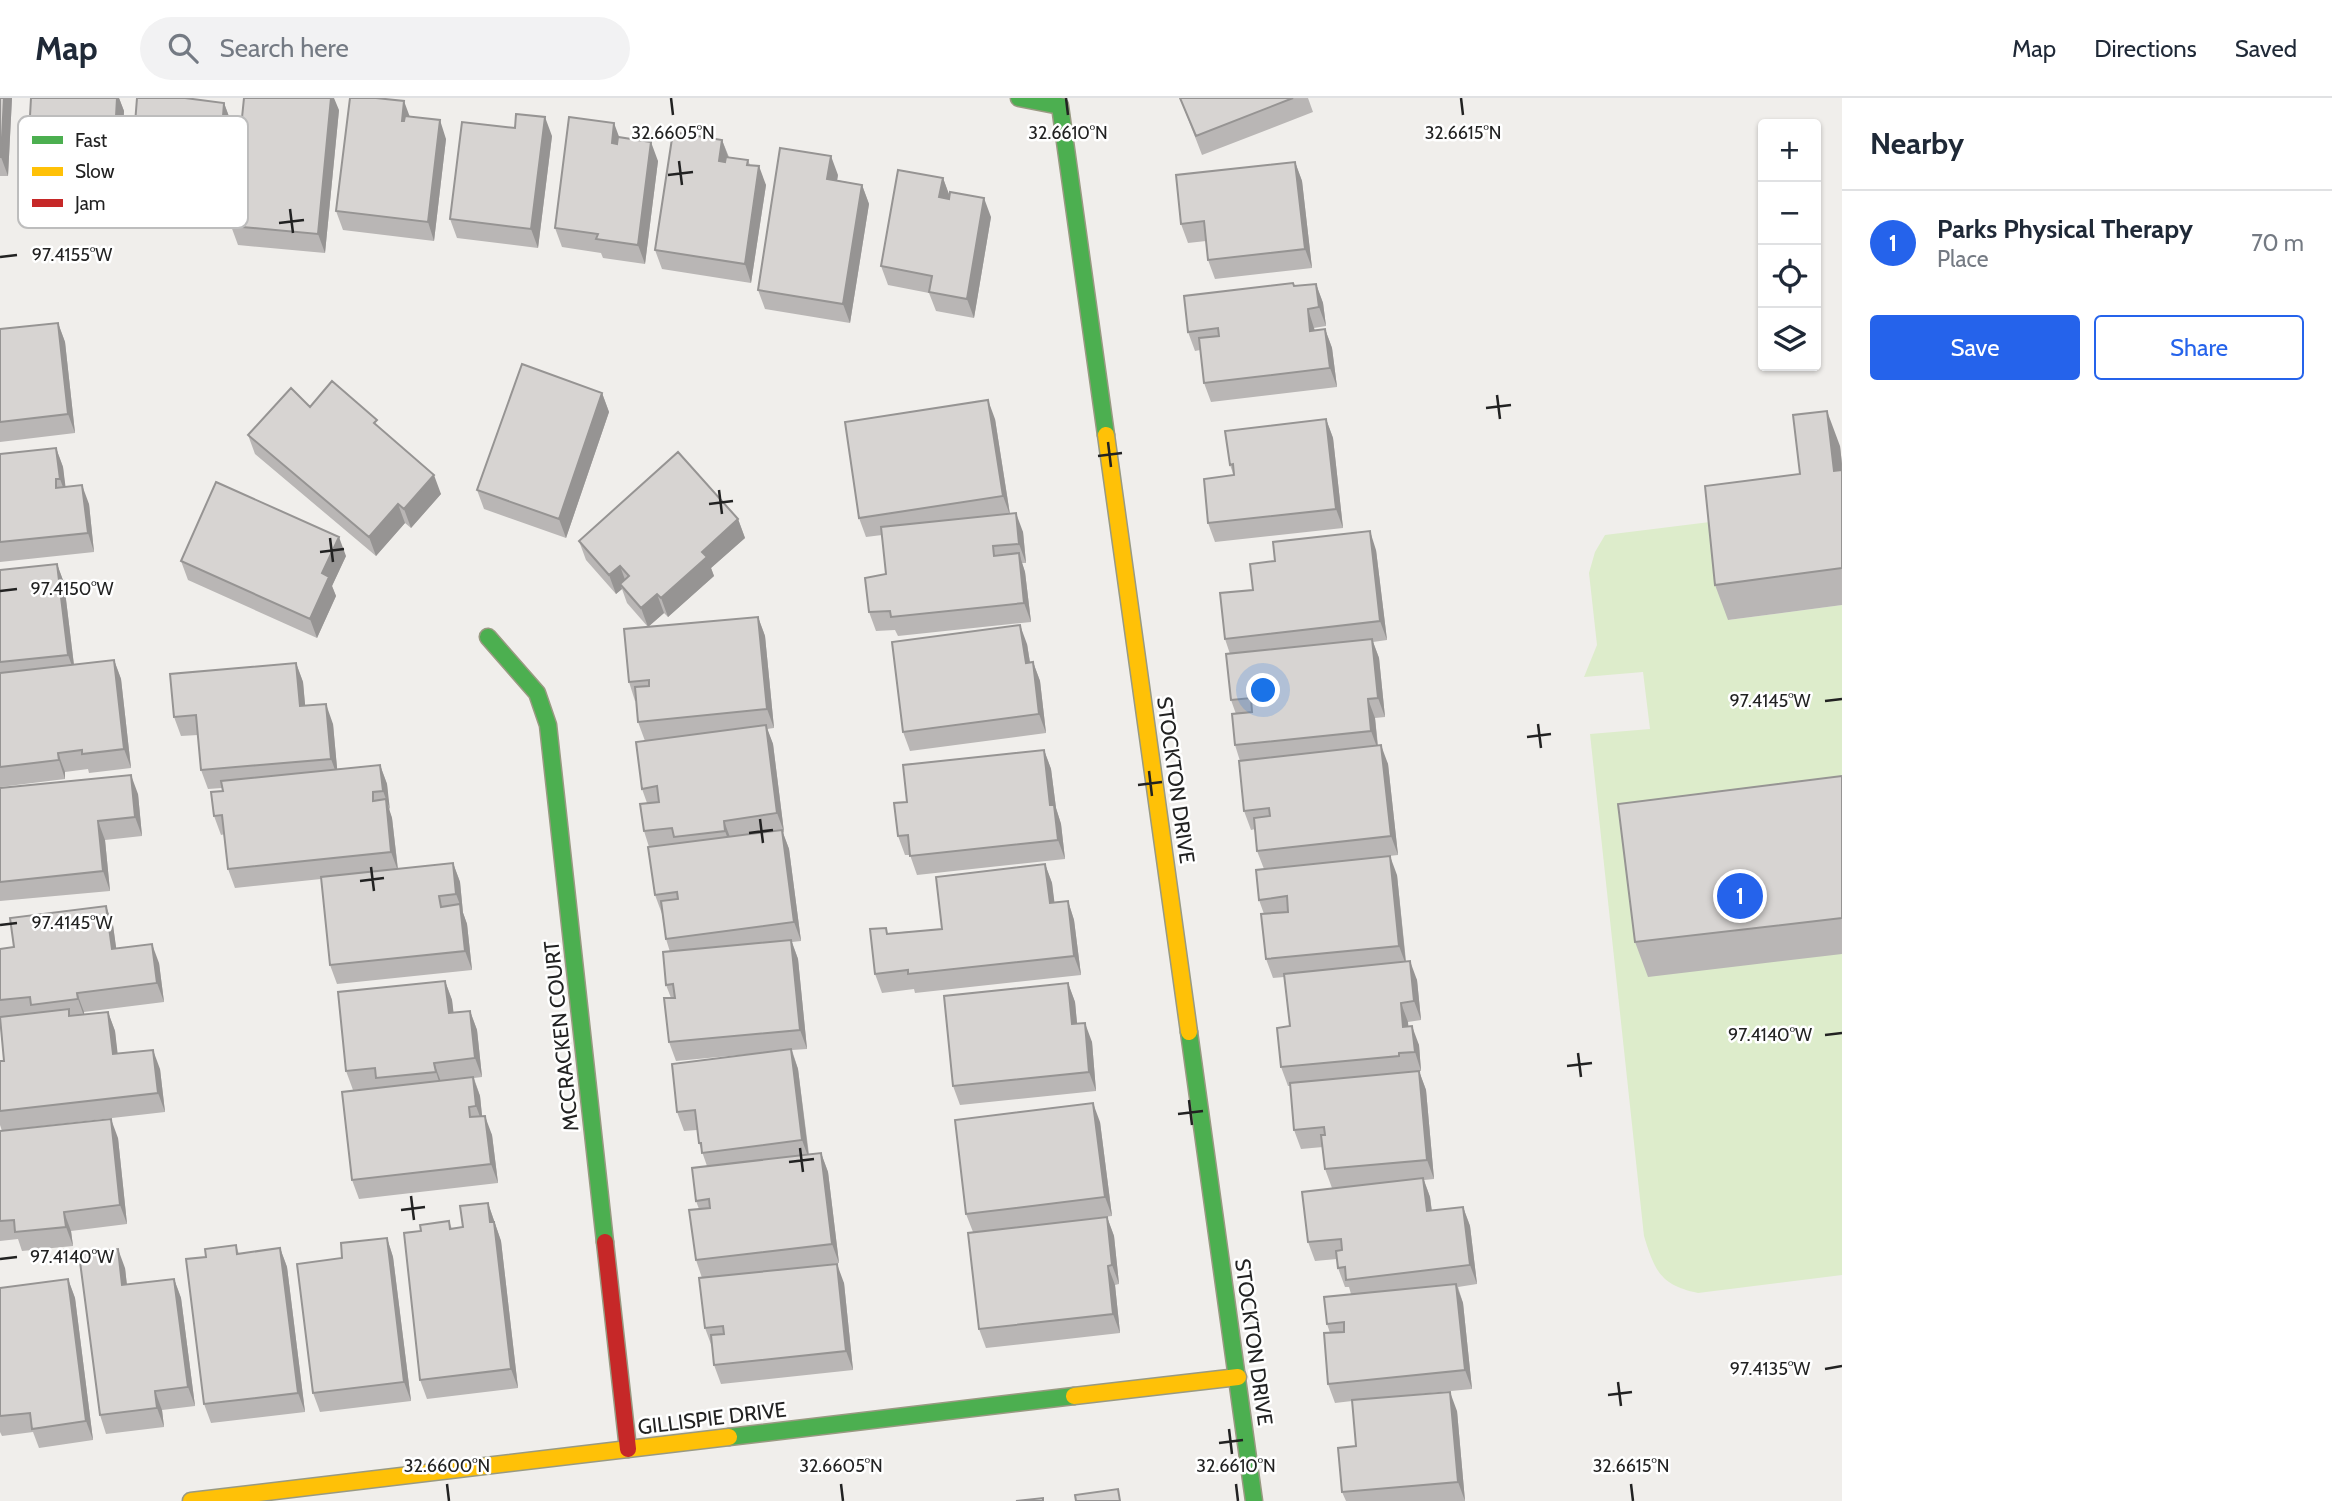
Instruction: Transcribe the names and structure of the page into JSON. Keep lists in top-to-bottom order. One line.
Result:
{"streets":{"street":["STOCKTON DRIVE","MCCRACKEN COURT","GILLISPIE DRIVE"]},"crossings":[["STOCKTON DRIVE","GILLISPIE DRIVE"],["MCCRACKEN COURT","GILLISPIE DRIVE"]],"legend":["Fast","Slow","Jam"],"page":{"header":"Map","search":"Search here","nav":["Map","Directions","Saved"],"heading":"Nearby","map_buttons":["+","−"],"list":[{"mark":"1","name":"Parks Physical Therapy","note":"Place","value":"70 m"}],"buttons":["Save","Share"],"pins":"1"},"coordinates":["32.6605°N","32.6610°N","32.6615°N","97.4155°W","97.4150°W","97.4145°W","97.4140°W","97.4135°W","32.6600°N"]}
